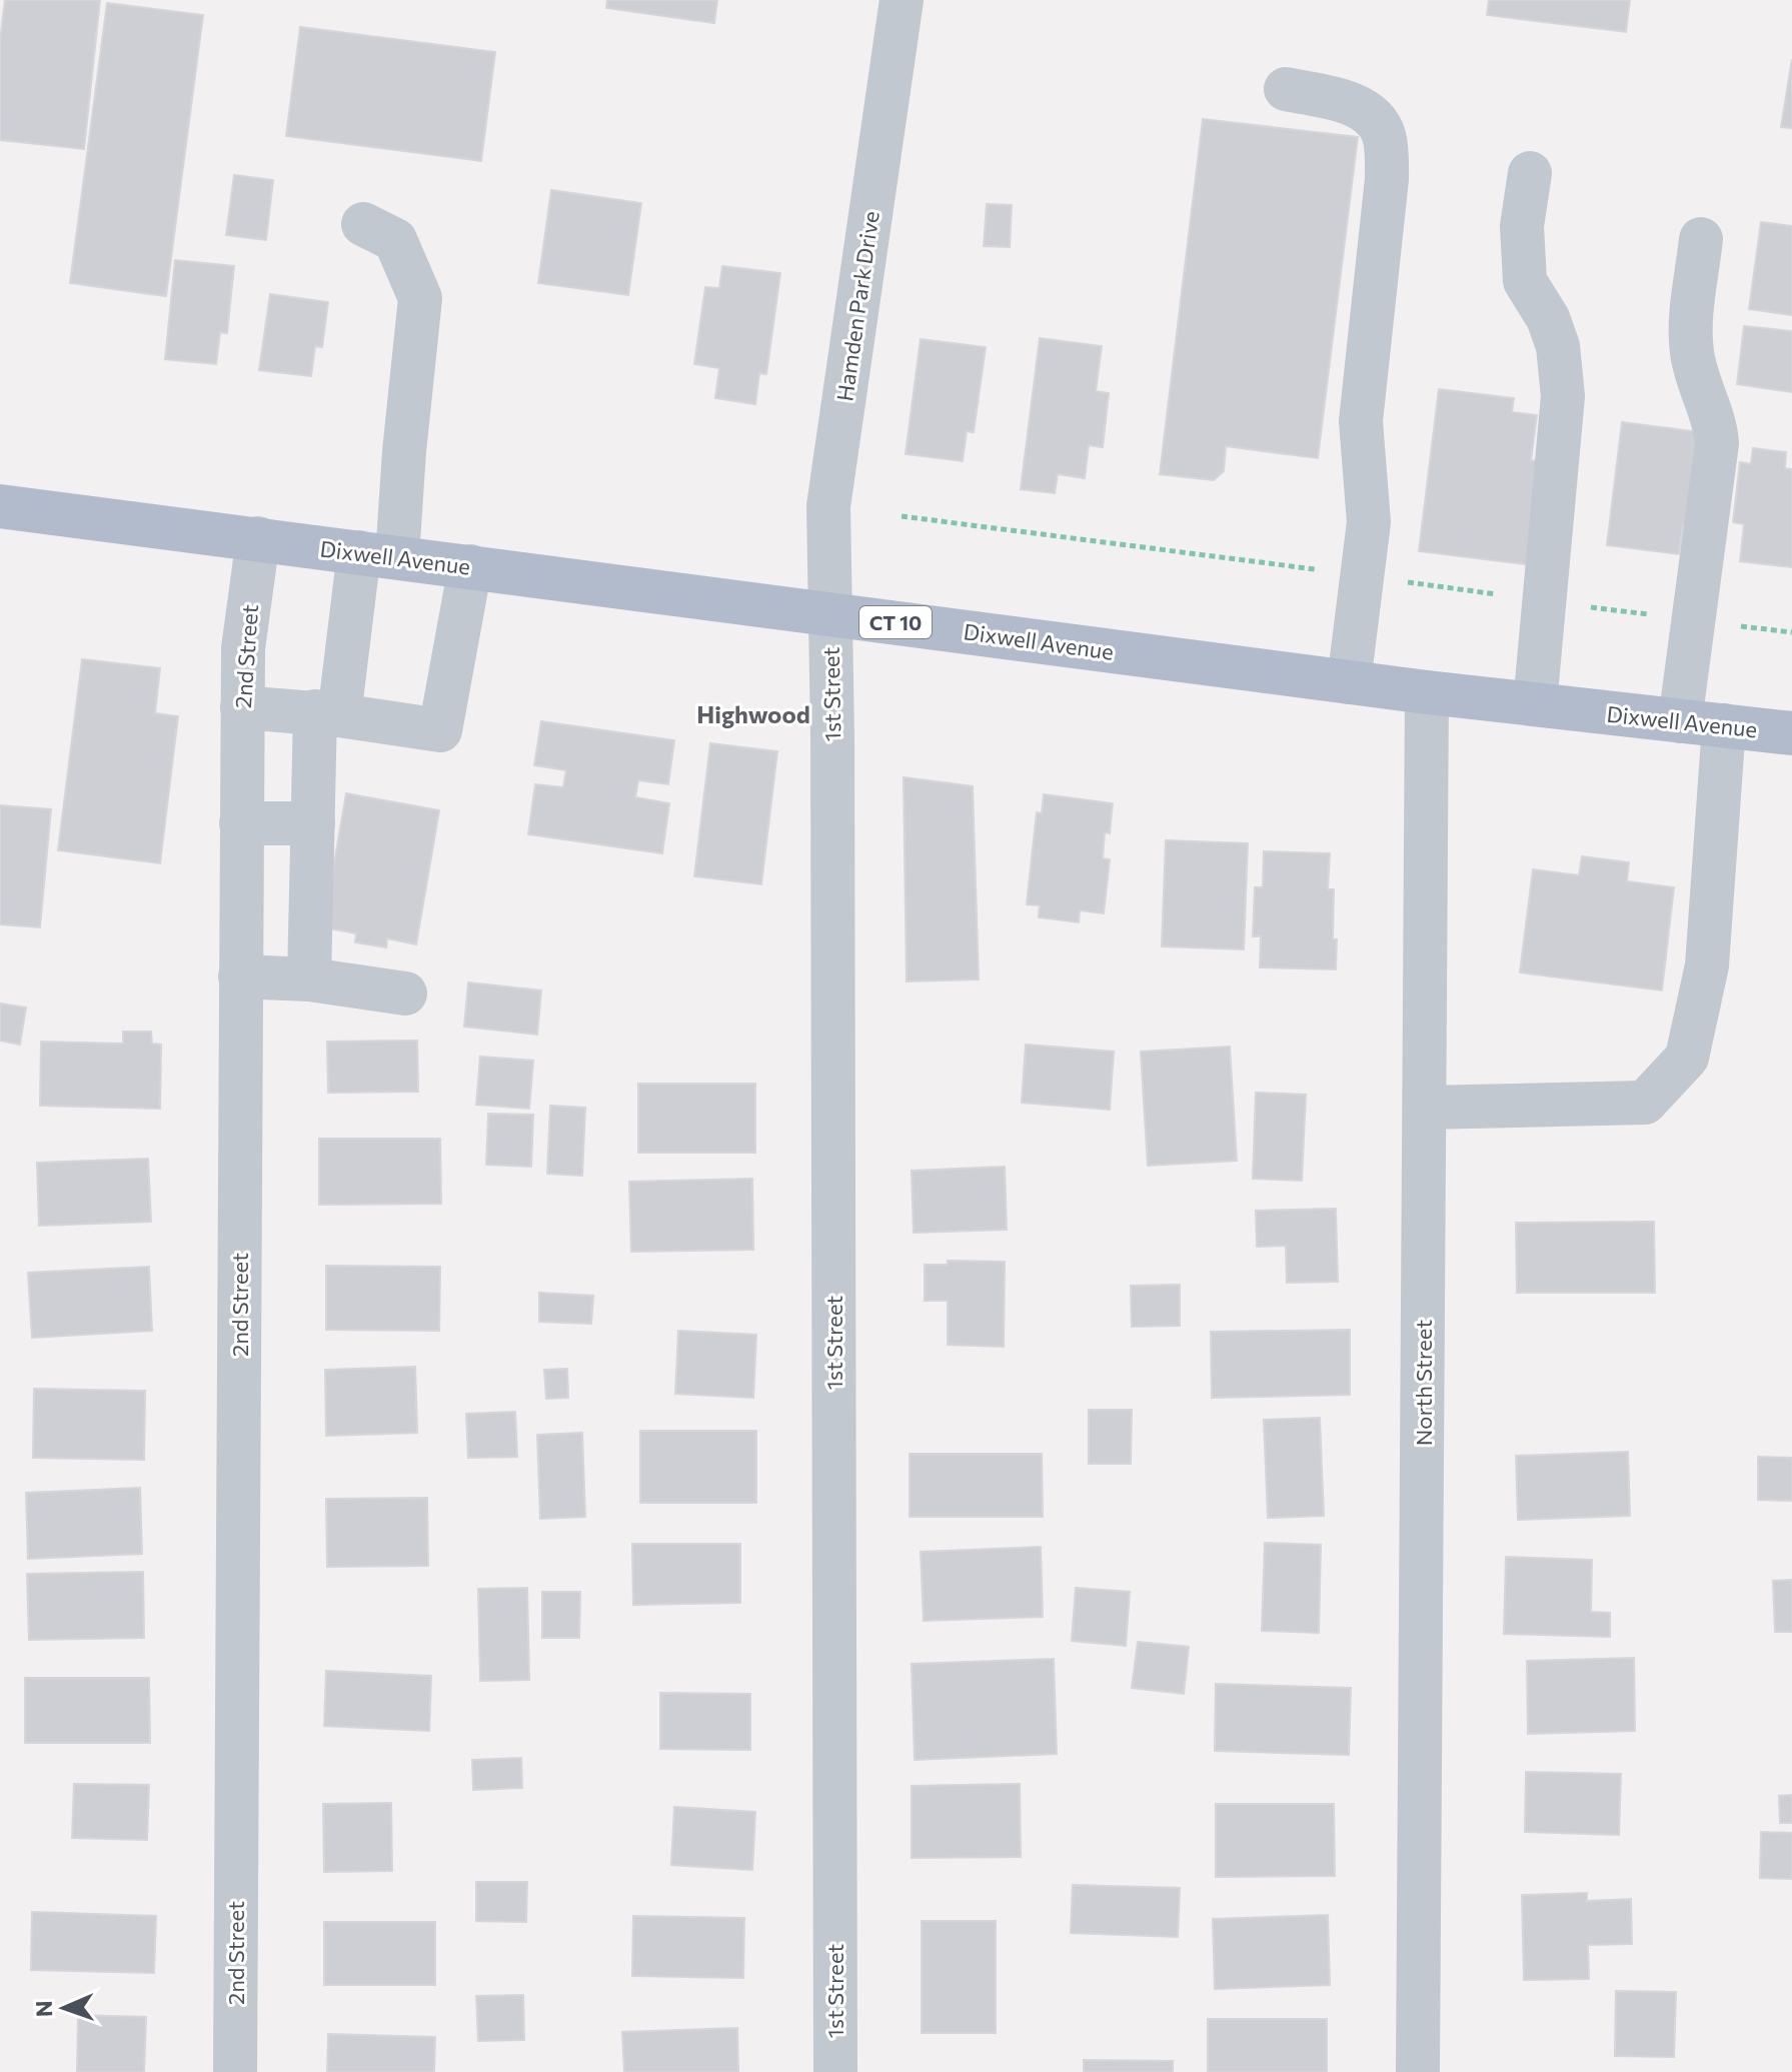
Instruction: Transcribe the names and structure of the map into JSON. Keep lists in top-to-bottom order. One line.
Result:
{"streets":{"main road":["Dixwell Avenue","CT 10"],"street":["Hamden Park Drive","2nd Street","1st Street","North Street"]},"crossings":[["Hamden Park Drive","Dixwell Avenue"],["Hamden Park Drive","1st Street"],["Dixwell Avenue","2nd Street"],["Dixwell Avenue","1st Street"],["Dixwell Avenue","North Street"]],"districts":["Highwood"],"north":"left"}
